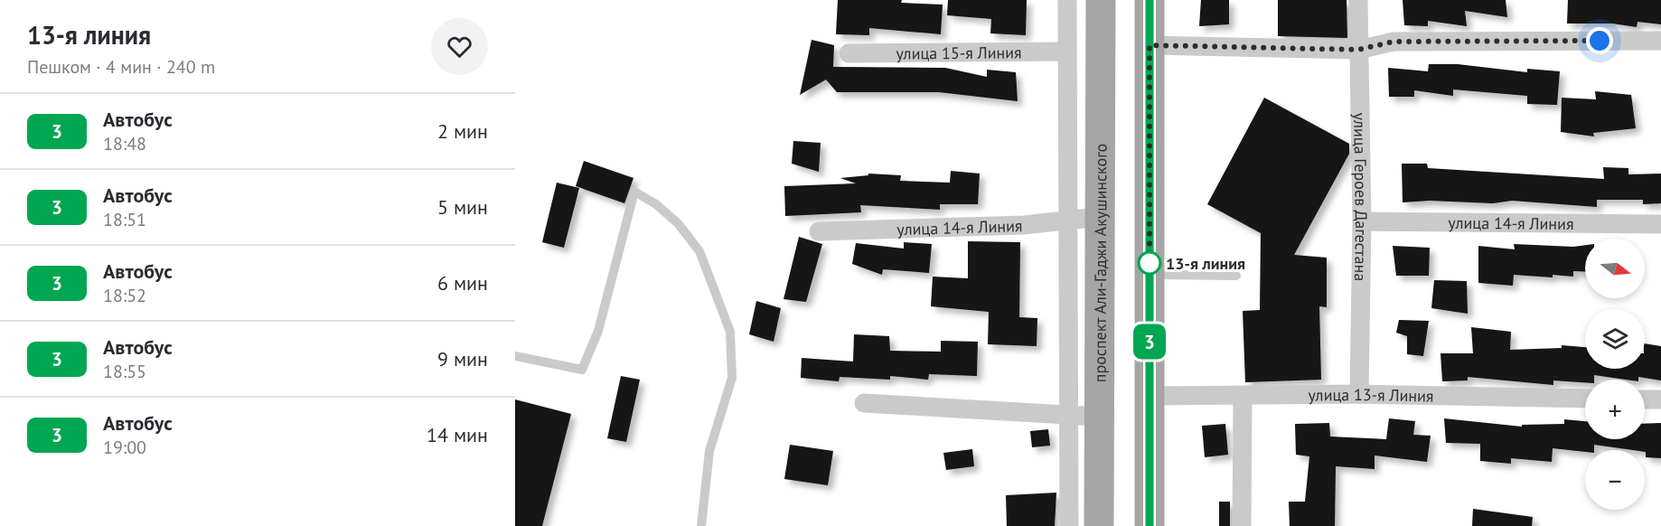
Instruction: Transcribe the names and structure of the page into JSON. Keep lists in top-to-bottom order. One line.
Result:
{"streets":{"main road":["проспект Али-Гаджи Акушинского"],"street":["улица 15-я Линия","улица Героев Дагестана","улица 14-я Линия","улица 13-я Линия"]},"crossings":[["улица Героев Дагестана","улица 14-я Линия"],["улица Героев Дагестана","улица 13-я Линия"],["улица 14-я Линия","проспект Али-Гаджи Акушинского"]],"places":["13-я линия"],"lines":["bus line 3"],"north":"right","page":{"heading":["13-я линия","Пешком · 4 мин · 240 m"],"on_map":"3","list":[{"mark":"3","name":"Автобус","note":"18:48","value":"2 мин"},{"mark":"3","name":"Автобус","note":"18:51","value":"5 мин"},{"mark":"3","name":"Автобус","note":"18:52","value":"6 мин"},{"mark":"3","name":"Автобус","note":"18:55","value":"9 мин"},{"mark":"3","name":"Автобус","note":"19:00","value":"14 мин"}],"map_buttons":["+","−"]}}
